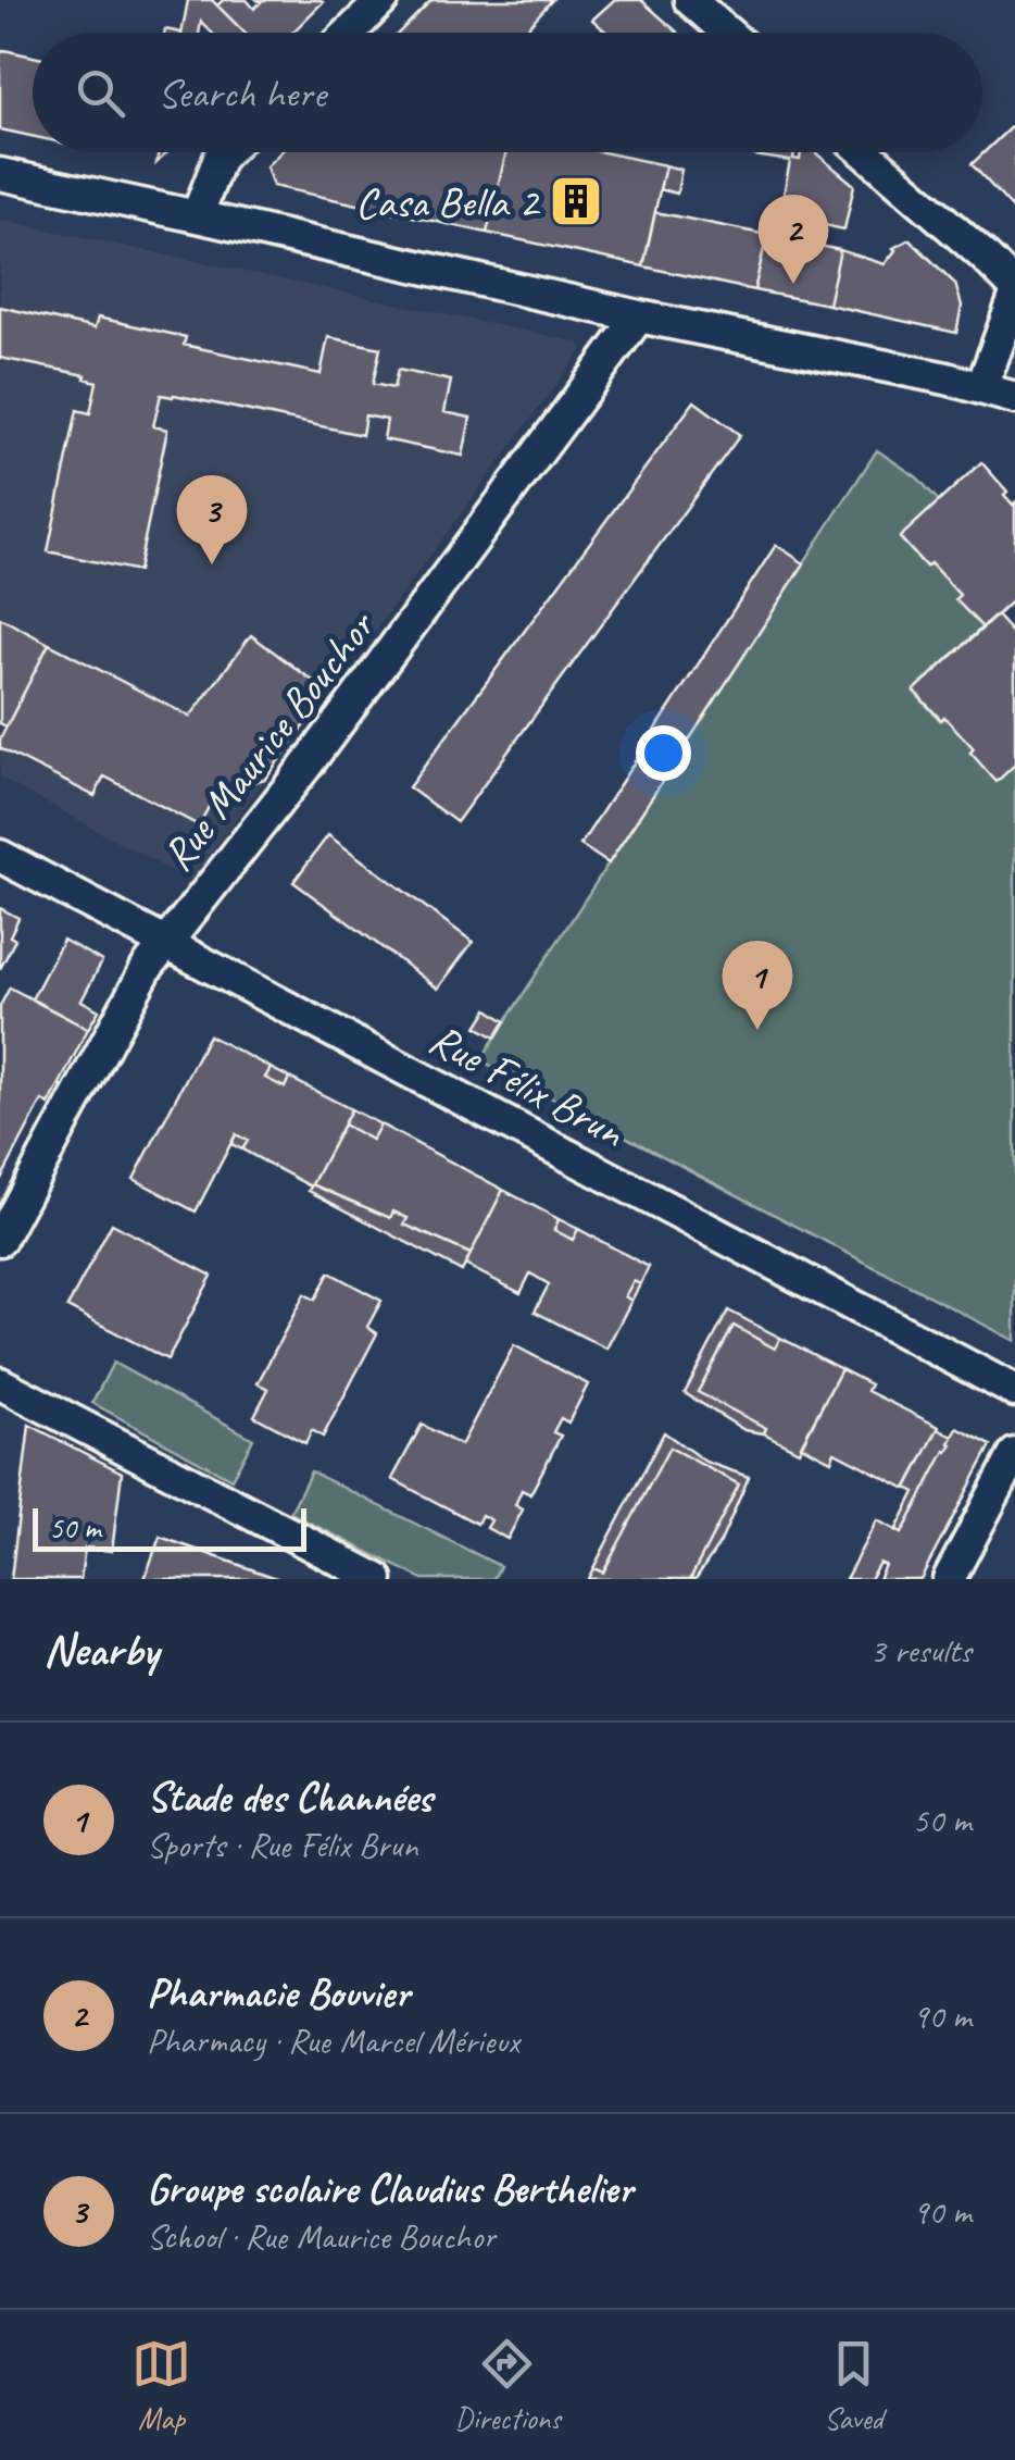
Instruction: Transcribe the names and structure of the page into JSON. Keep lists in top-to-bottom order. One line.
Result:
{"streets":{"street":["Rue Maurice Bouchor","Rue Félix Brun"]},"crossings":[["Rue Maurice Bouchor","Rue Félix Brun"]],"places":{"building":["Casa Bella 2"]},"scale_bar":"50 m","page":{"search":"Search here","pins":["2","3","1"],"scale":"50 m","heading":["Nearby","3 results"],"list":[{"mark":"1","name":"Stade des Channées","note":"Sports · Rue Félix Brun","value":"50 m"},{"mark":"2","name":"Pharmacie Bouvier","note":"Pharmacy · Rue Marcel Mérieux","value":"90 m"},{"mark":"3","name":"Groupe scolaire Claudius Berthelier","note":"School · Rue Maurice Bouchor","value":"90 m"}],"nav":["Map","Directions","Saved"]}}
